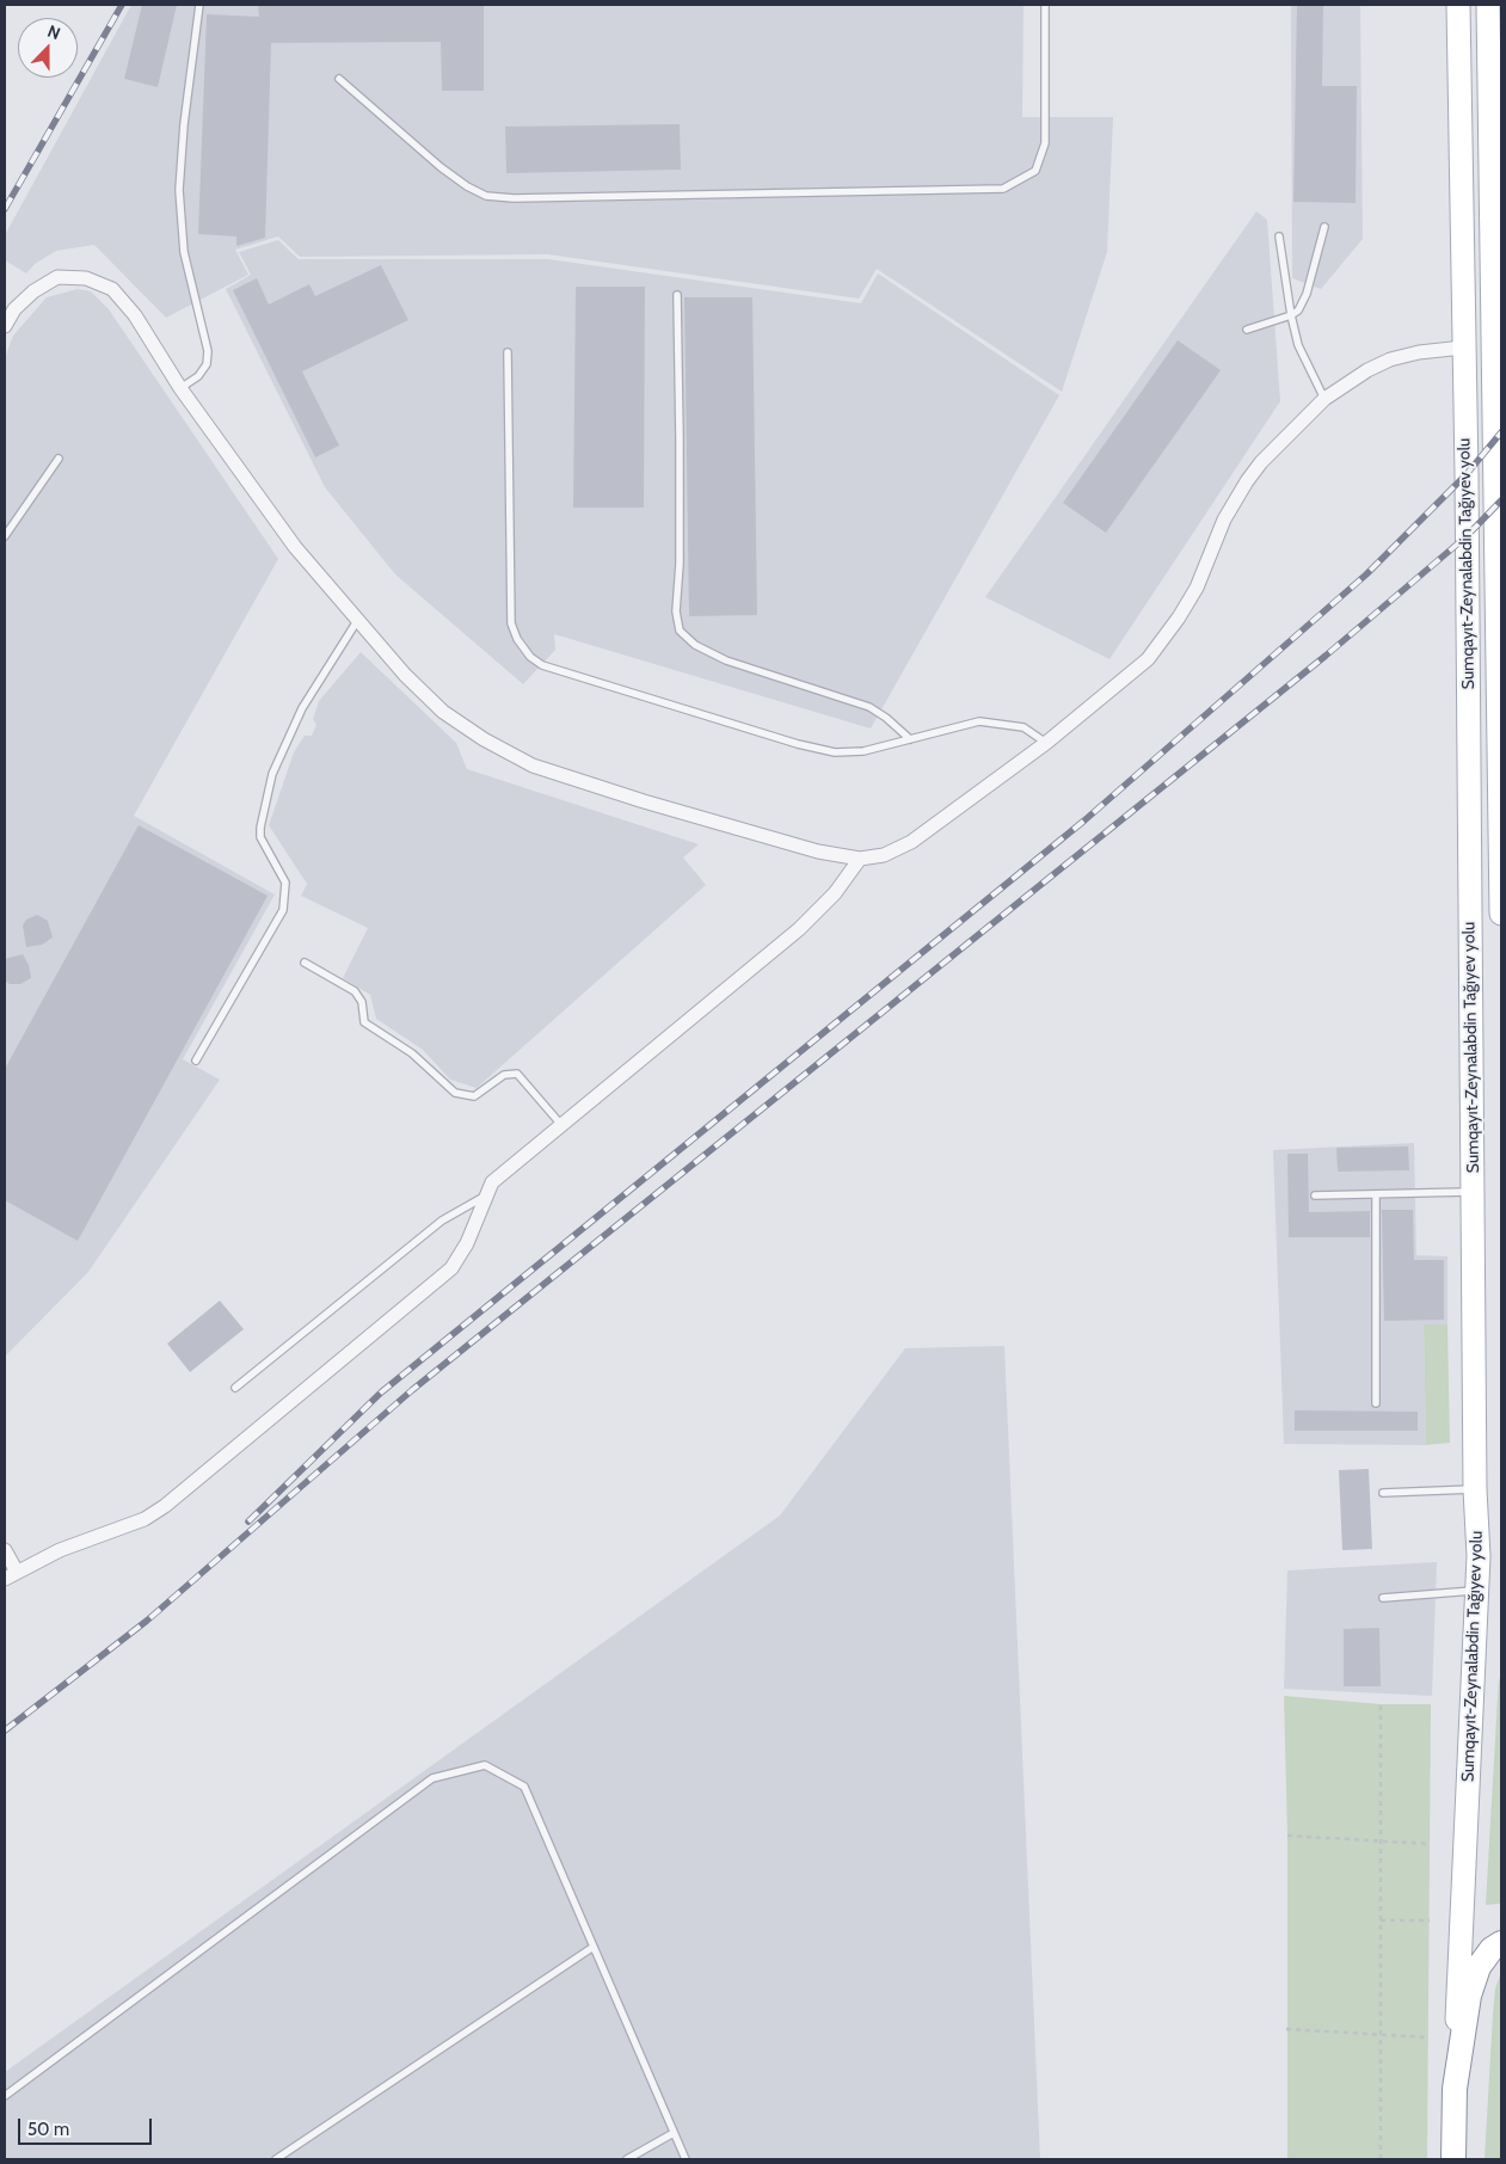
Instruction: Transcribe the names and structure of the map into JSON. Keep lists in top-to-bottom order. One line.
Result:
{"streets":{"main road":["Sumqayıt-Zeynalabdin Tağıyev yolu"]},"scale_bar":"50 m","north":"top"}
